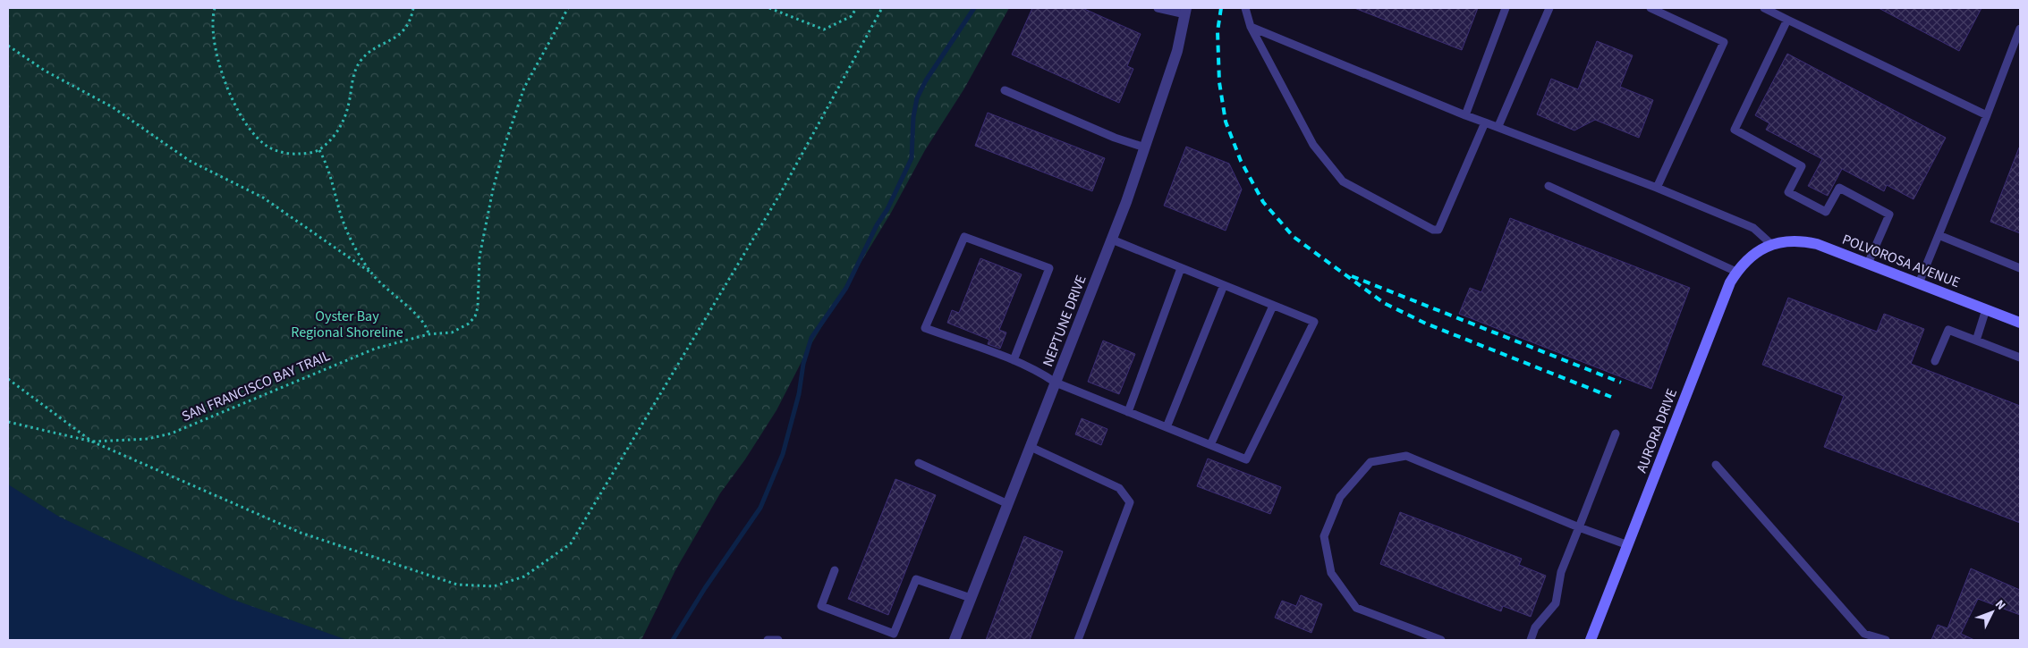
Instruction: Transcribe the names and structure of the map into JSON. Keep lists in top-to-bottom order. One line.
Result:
{"streets":{"street":["POLVOROSA AVENUE","NEPTUNE DRIVE","AURORA DRIVE"],"path":["SAN FRANCISCO BAY TRAIL"]},"crossings":[["POLVOROSA AVENUE","AURORA DRIVE"]],"parks":["Oyster Bay Regional Shoreline"],"north":"top right"}
